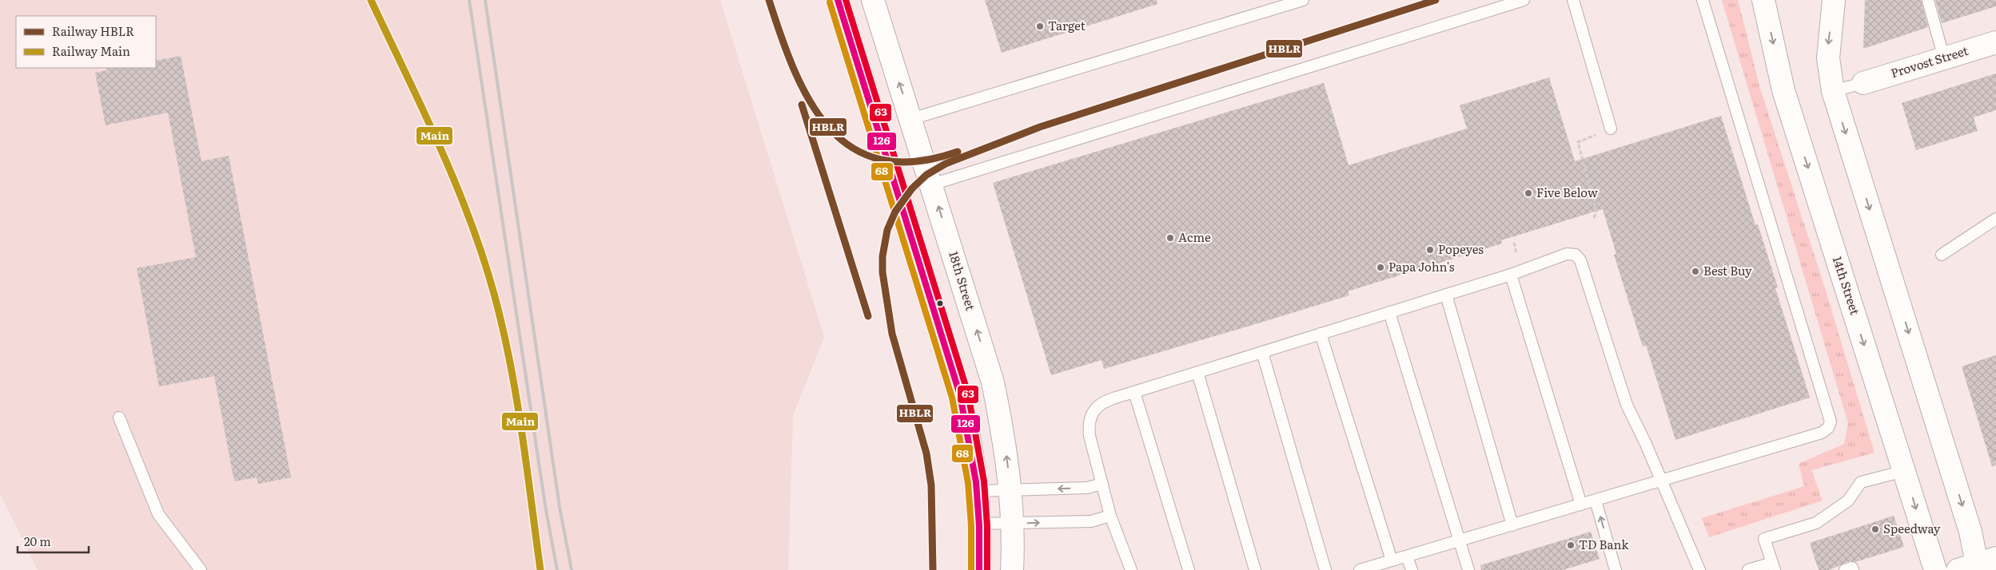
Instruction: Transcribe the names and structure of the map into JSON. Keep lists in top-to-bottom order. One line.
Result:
{"streets":{"main road":["Provost Street","18th Street","14th Street"]},"places":["Target","Five Below","Acme","Popeyes","Papa John's","Best Buy","Speedway","TD Bank"],"lines":["rail line HBLR","rail line Main","transit line 126","transit line 63","transit line 68"],"legend":["Railway HBLR","Railway Main"],"scale_bar":"20 m"}
